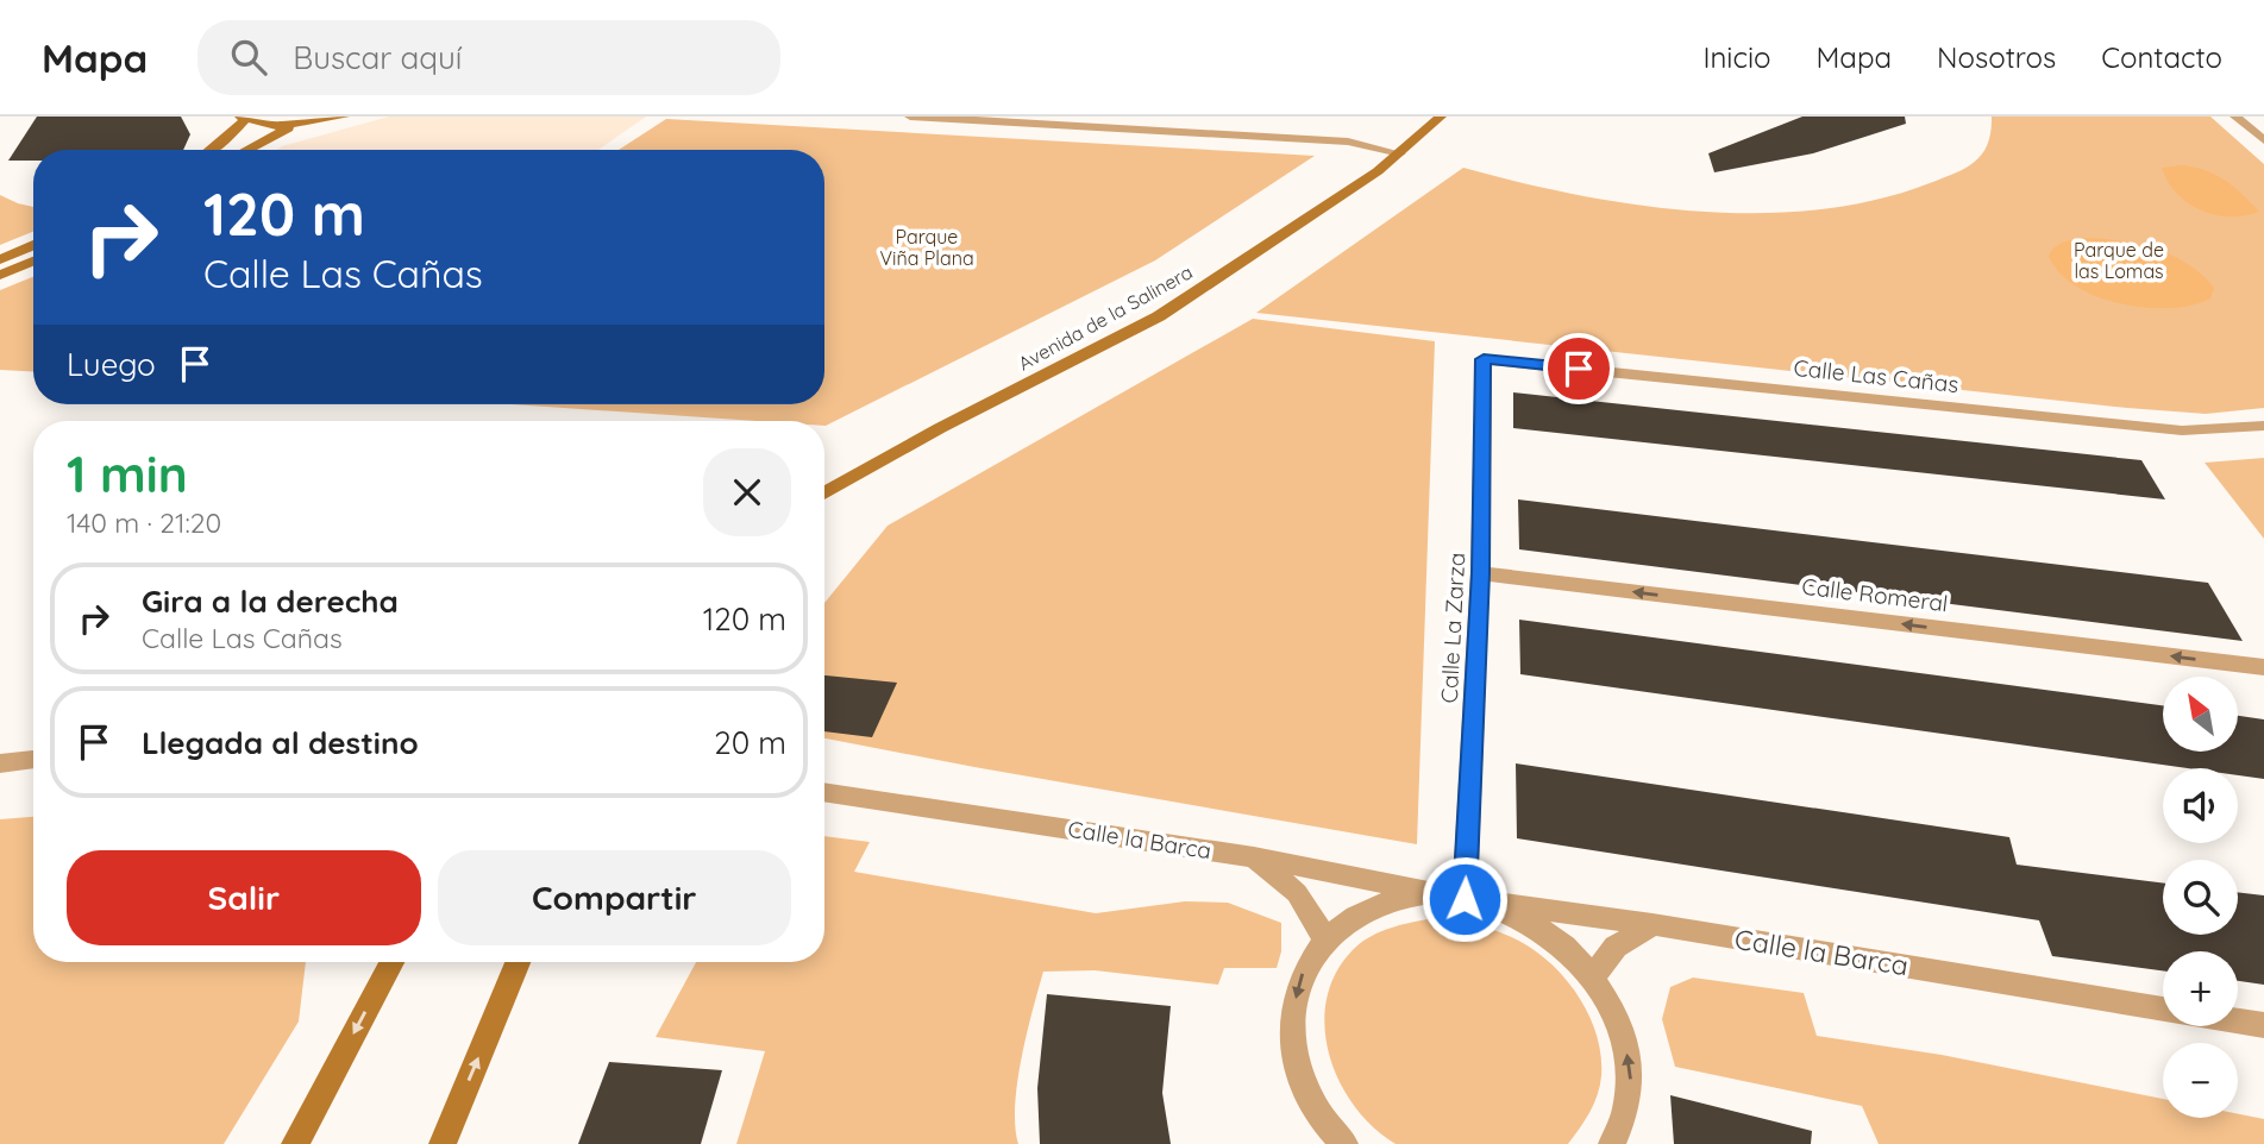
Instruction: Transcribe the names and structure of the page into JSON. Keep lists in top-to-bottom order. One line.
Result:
{"streets":{"street":["Avenida de la Salinera","Calle Las Cañas","Calle Romeral","Calle La Zarza","Calle la Barca"]},"crossings":[["Calle Las Cañas","Calle La Zarza"],["Calle Romeral","Calle La Zarza"],["Calle La Zarza","Calle la Barca"]],"one_way":["Calle Romeral"],"parks":["Parque Viña Plana","Parque de las Lomas"],"north":"top left","page":{"header":"Mapa","search":"Buscar aquí","nav":["Inicio","Mapa","Nosotros","Contacto"],"turn":["120 m","Calle Las Cañas"],"then":"Luego","heading":["1 min","140 m · 21:20"],"list":[{"name":"Gira a la derecha","note":"Calle Las Cañas","value":"120 m"},{"name":"Llegada al destino","value":"20 m"}],"map_buttons":["+","−"],"buttons":["Salir","Compartir"]}}
